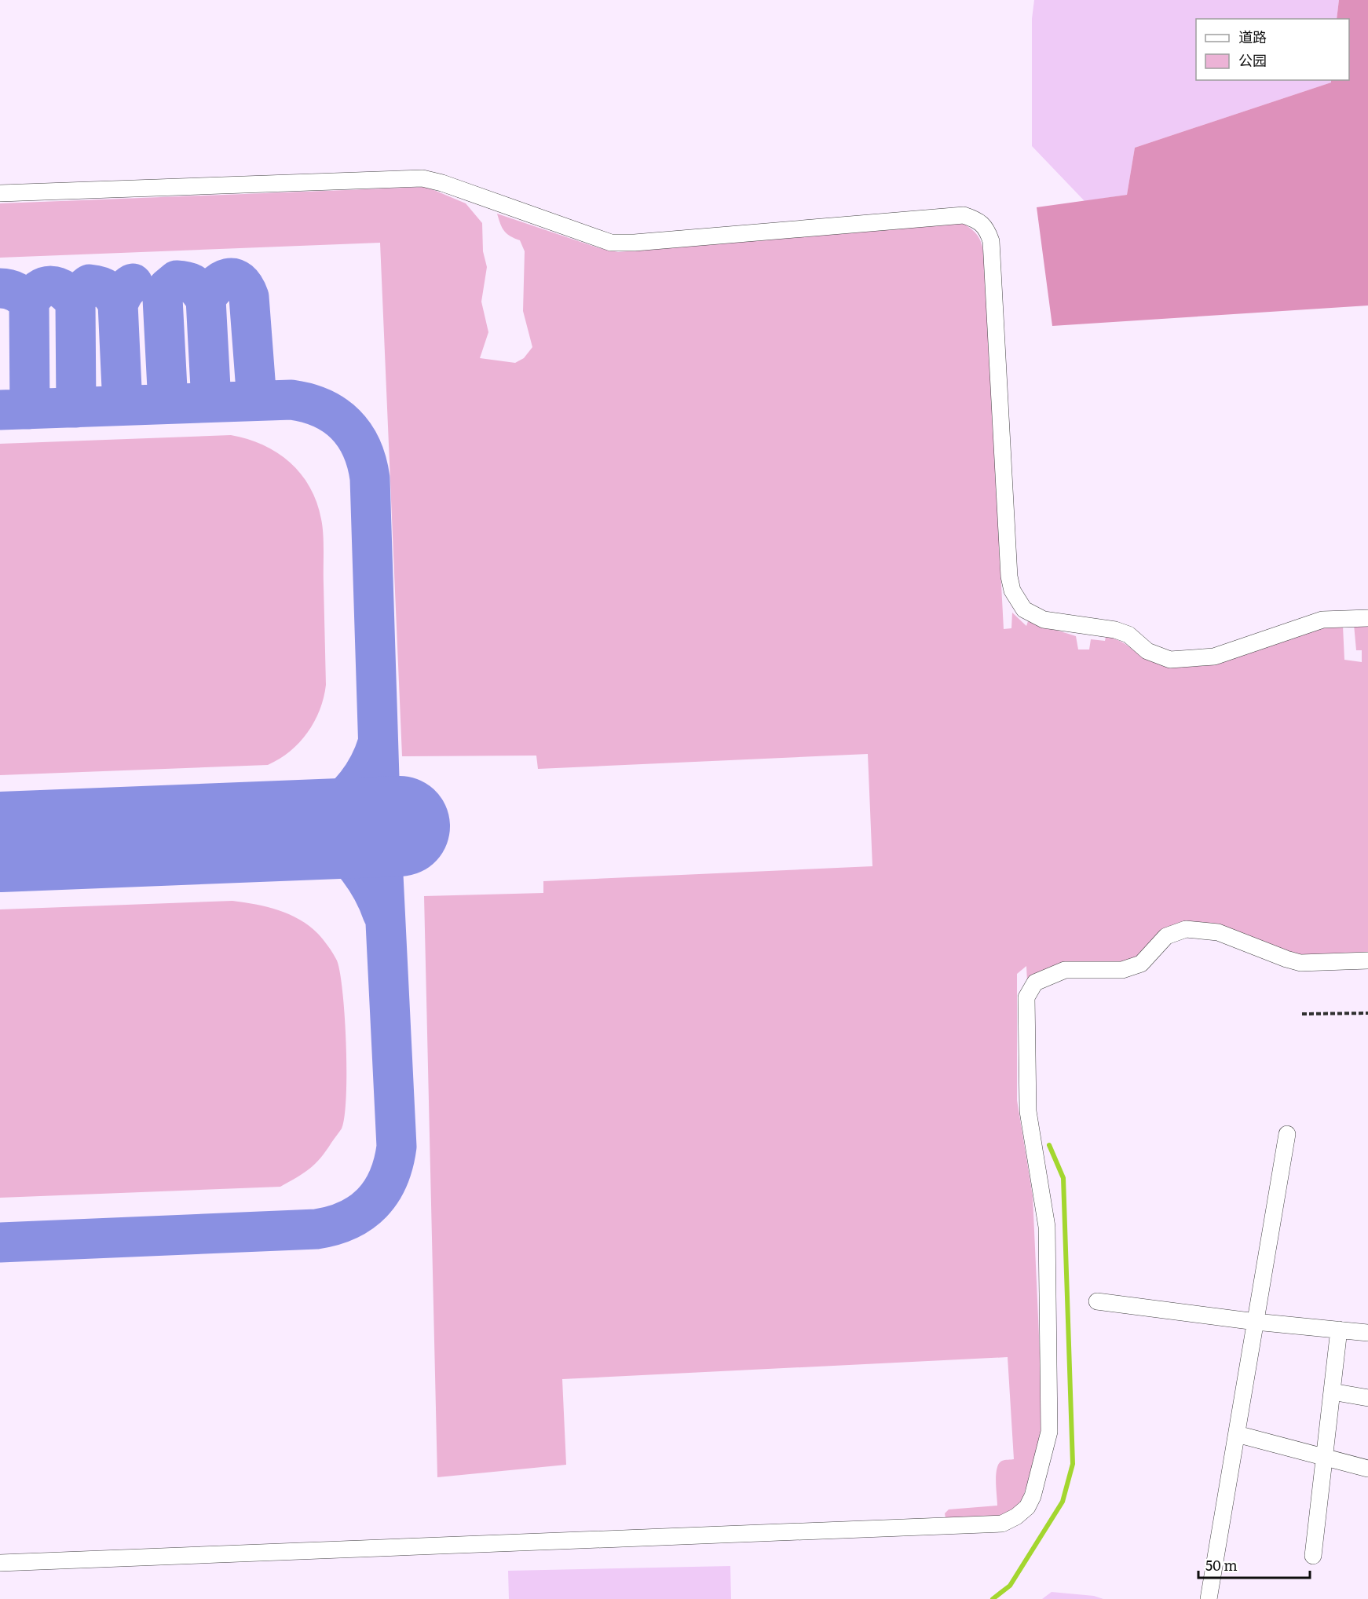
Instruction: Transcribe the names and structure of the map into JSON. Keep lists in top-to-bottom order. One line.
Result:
{"legend":["道路","公园"],"scale_bar":"50 m"}
